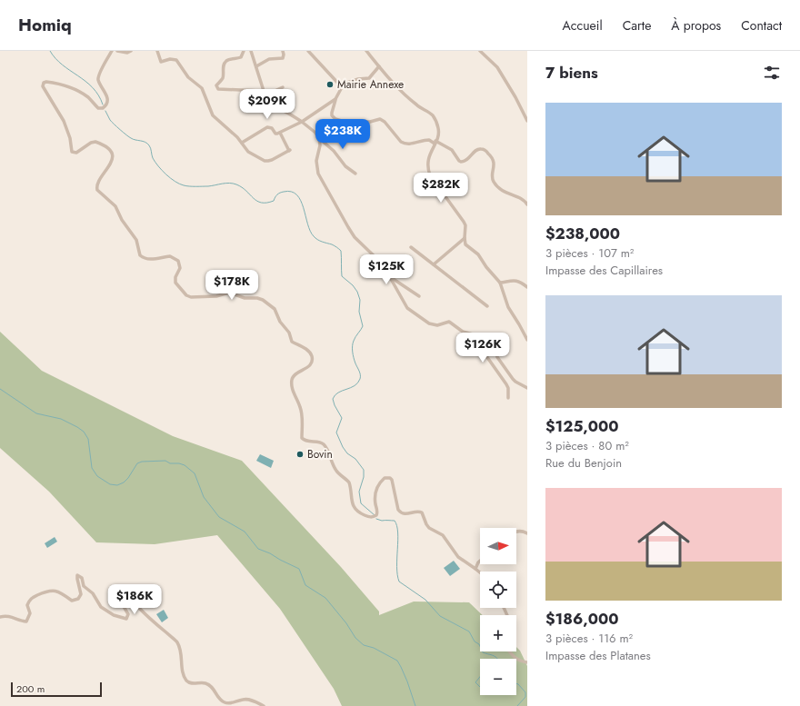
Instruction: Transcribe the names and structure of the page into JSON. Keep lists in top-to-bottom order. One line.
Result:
{"places":["Mairie Annexe","Bovin"],"scale_bar":"200 m","north":"right","page":{"header":"Homiq","nav":["Accueil","Carte","À propos","Contact"],"heading":"7 biens","price":["$209K","$238K","$282K","$125K","$178K","$126K","$186K"],"list":[{"name":"$238,000","note":"3 pièces · 107 m² · Impasse des Capillaires"},{"name":"$125,000","note":"3 pièces · 80 m² · Rue du Benjoin"},{"name":"$186,000","note":"3 pièces · 116 m² · Impasse des Platanes"}],"map_buttons":["+","−"],"scale":"200 m"}}
